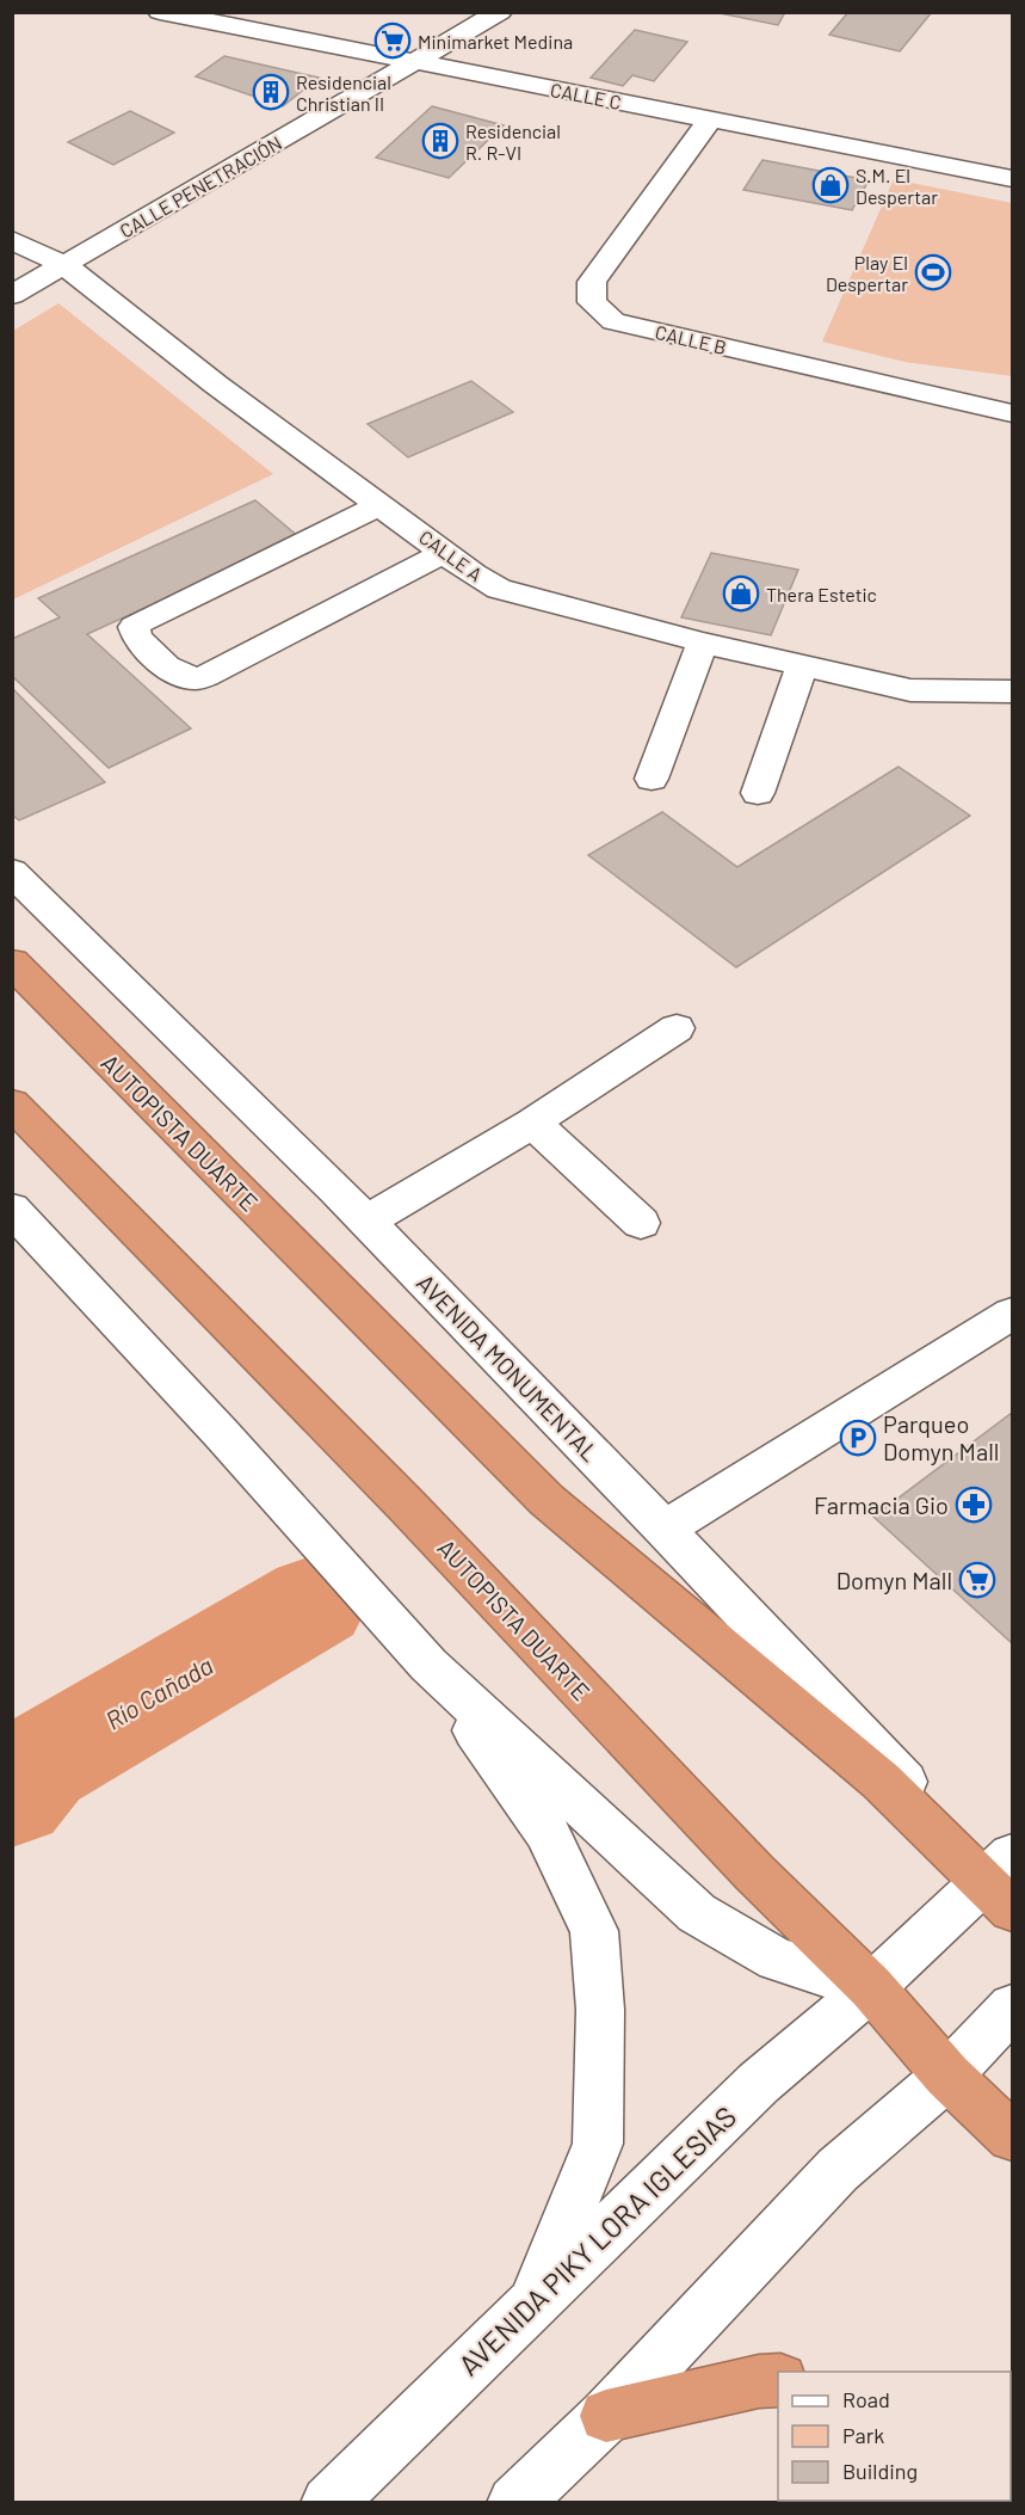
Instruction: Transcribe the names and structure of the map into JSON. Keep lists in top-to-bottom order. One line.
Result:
{"streets":{"highway":["AUTOPISTA DUARTE"],"street":["CALLE C","CALLE PENETRACIÓN","CALLE B","CALLE A","AVENIDA MONUMENTAL","AVENIDA PIKY LORA IGLESIAS"]},"crossings":[["CALLE C","CALLE PENETRACIÓN"],["CALLE C","CALLE B"],["CALLE PENETRACIÓN","CALLE A"],["AUTOPISTA DUARTE","AVENIDA MONUMENTAL"],["AUTOPISTA DUARTE","AVENIDA PIKY LORA IGLESIAS"],["AVENIDA MONUMENTAL","AVENIDA PIKY LORA IGLESIAS"]],"water":["Río Cañada"],"places":{"supermarket":["Minimarket Medina","Domyn Mall"],"building":["Residencial Christian II","Residencial R. R-VI"],"shop":["S.M. El Despertar","Thera Estetic"],"sports":["Play El Despertar"],"parking":["Parqueo Domyn Mall"],"pharmacy":["Farmacia Gio"]},"legend":["Road","Park","Building"]}
